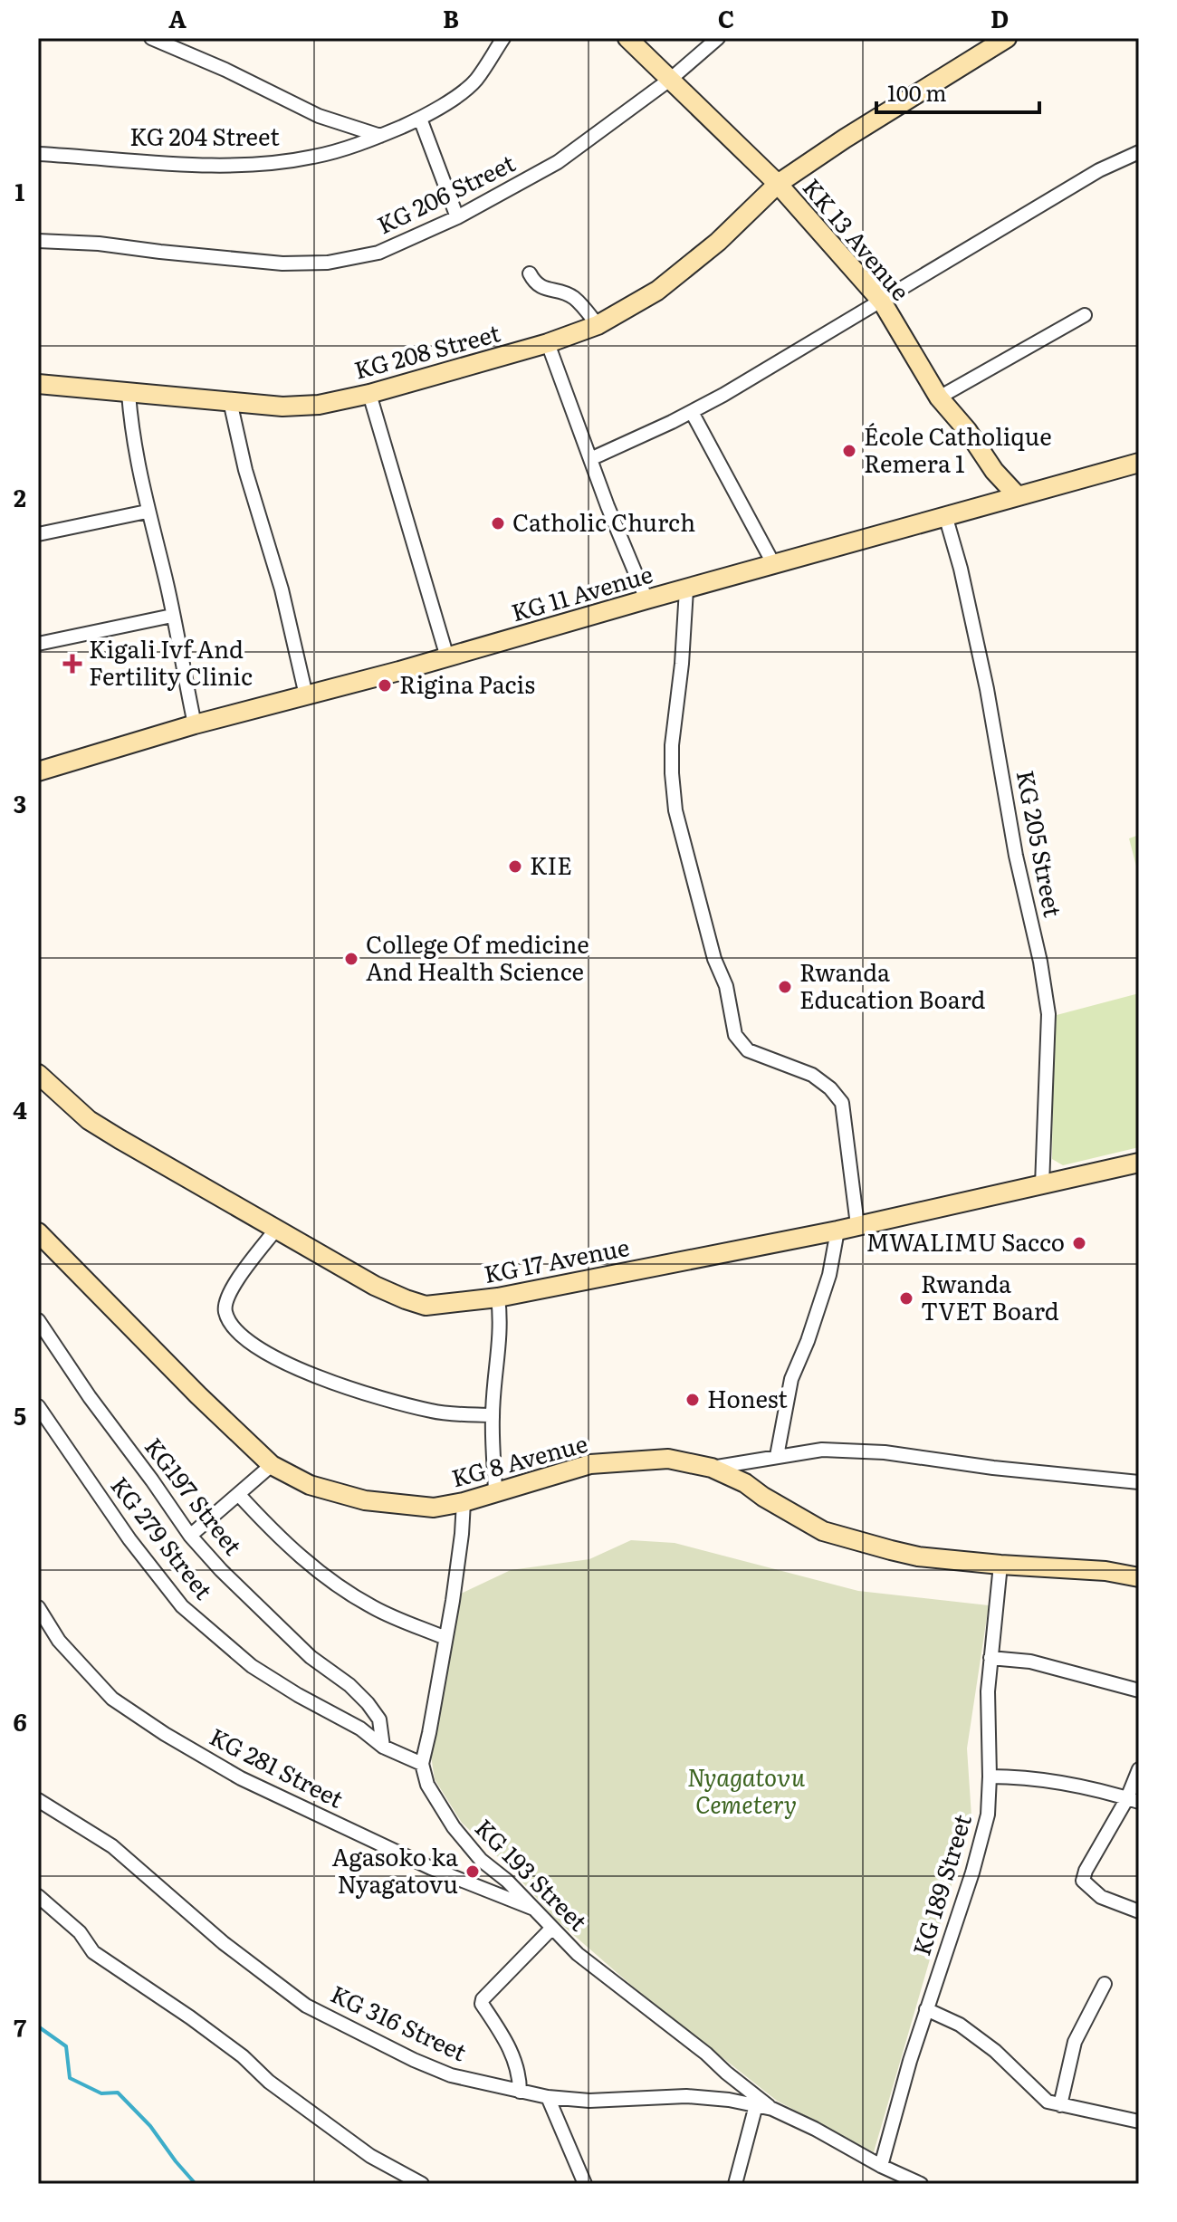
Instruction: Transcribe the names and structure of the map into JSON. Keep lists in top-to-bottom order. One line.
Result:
{"streets":{"street":["KG 204 Street","KG 206 Street","KK 13 Avenue","KG 208 Street","KG 11 Avenue","KG 205 Street","KG 17 Avenue","KG 8 Avenue","KG197 Street","KG 279 Street","KG 281 Street","KG 193 Street","KG 189 Street","KG 316 Street"]},"crossings":[["KG 206 Street","KK 13 Avenue"],["KK 13 Avenue","KG 208 Street"],["KK 13 Avenue","KG 11 Avenue"],["KG 11 Avenue","KG 205 Street"],["KG 205 Street","KG 17 Avenue"],["KG 8 Avenue","KG 189 Street"],["KG197 Street","KG 279 Street"],["KG 279 Street","KG 193 Street"],["KG 281 Street","KG 193 Street"],["KG 193 Street","KG 316 Street"],["KG 189 Street","KG 316 Street"]],"parks":["Nyagatovu Cemetery"],"places":{"other":["École Catholique Remera 1","Catholic Church","Rigina Pacis","KIE","College Of medicine And Health Science","Rwanda Education Board","MWALIMU Sacco","Rwanda TVET Board","Honest","Agasoko ka Nyagatovu"],"health":["Kigali Ivf And Fertility Clinic"]},"scale_bar":"100 m","grid":{"columns":["A","B","C","D"],"rows":["1","2","3","4","5","6","7"]}}
